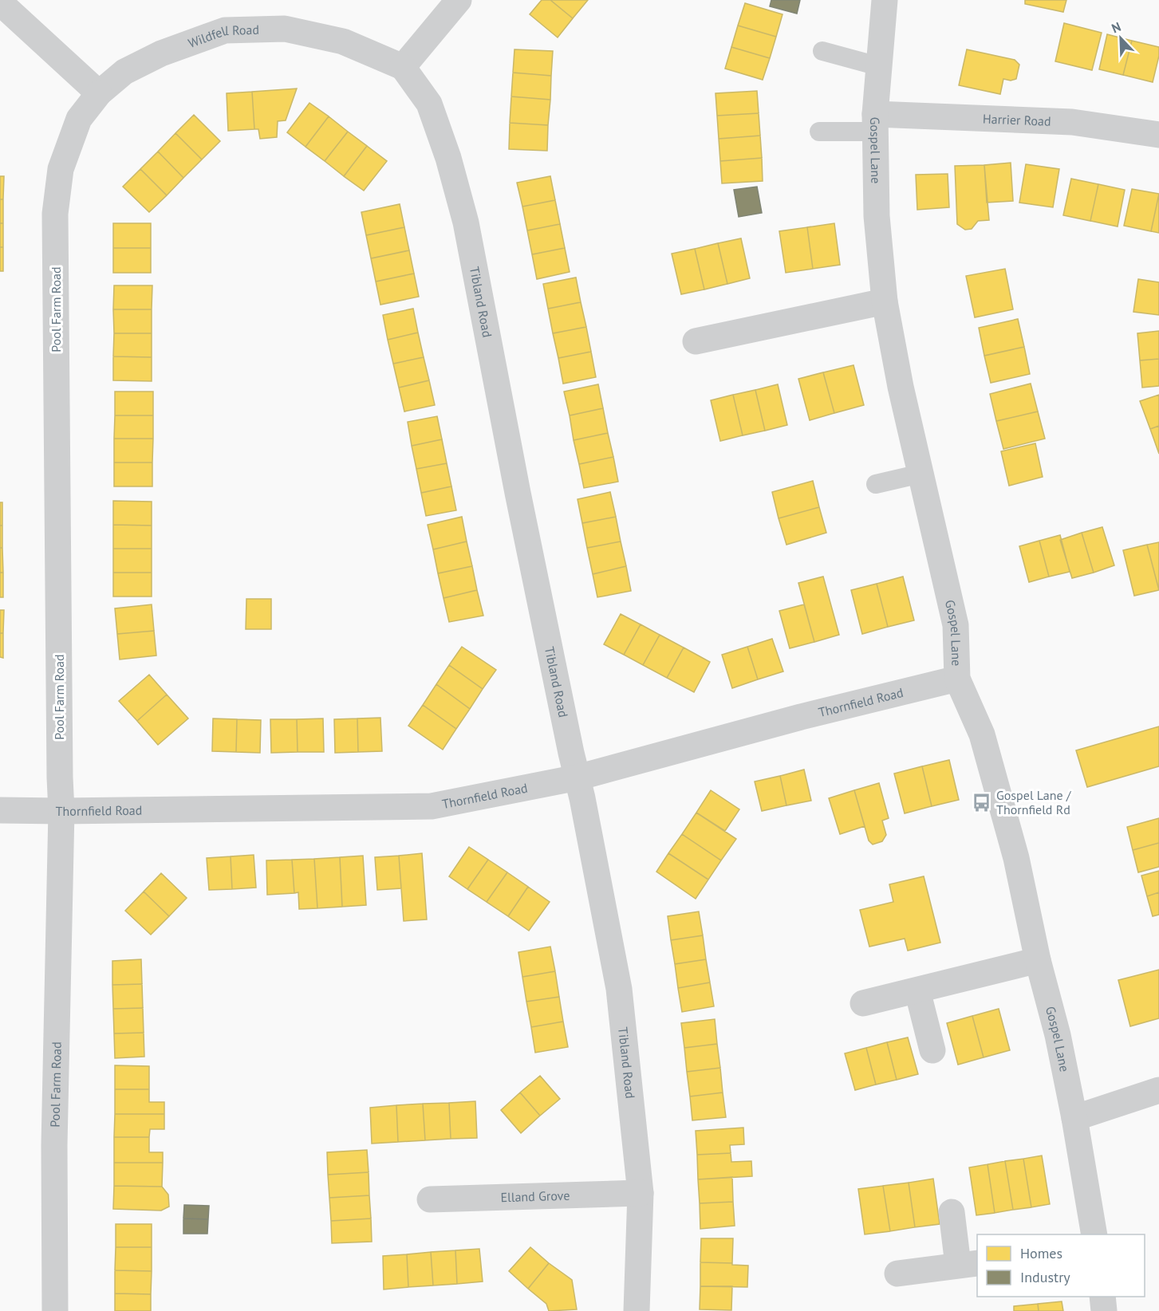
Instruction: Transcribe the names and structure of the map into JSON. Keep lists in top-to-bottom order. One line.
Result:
{"streets":{"street":["Wildfell Road","Harrier Road","Gospel Lane","Tibland Road","Pool Farm Road","Thornfield Road","Elland Grove"]},"crossings":[["Wildfell Road","Tibland Road"],["Wildfell Road","Pool Farm Road"],["Harrier Road","Gospel Lane"],["Gospel Lane","Thornfield Road"],["Tibland Road","Thornfield Road"],["Tibland Road","Elland Grove"],["Pool Farm Road","Thornfield Road"]],"places":{"bus stop":["Gospel Lane / Thornfield Rd"]},"legend":["Homes","Industry"],"north":"top left"}
